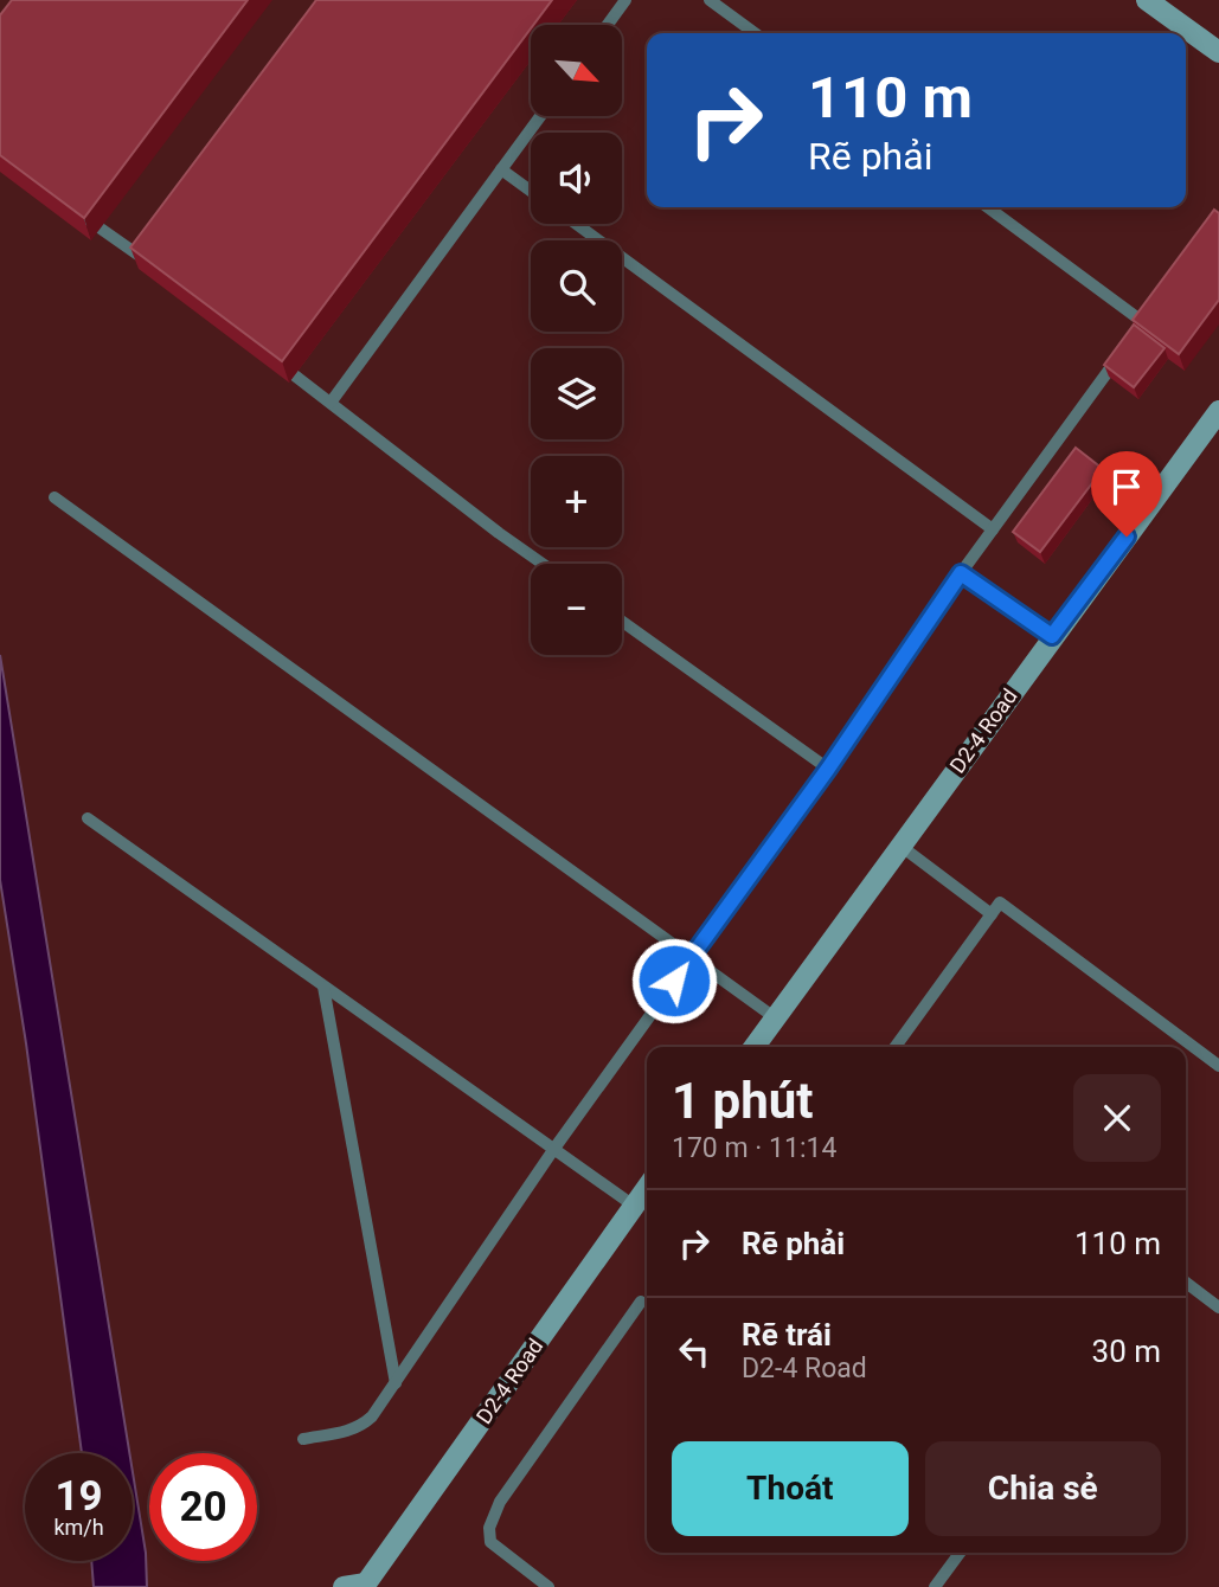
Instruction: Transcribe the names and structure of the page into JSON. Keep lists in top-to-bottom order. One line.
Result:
{"streets":{"main road":["D2-4 Road"]},"north":"bottom right","page":{"map_buttons":["+","−"],"turn":["110 m","Rẽ phải"],"heading":["1 phút","170 m · 11:14"],"list":[{"name":"Rẽ phải","value":"110 m"},{"name":"Rẽ trái","note":"D2-4 Road","value":"30 m"}],"buttons":["Thoát","Chia sẻ"],"speed":"19 km/h","limit":"20"}}
